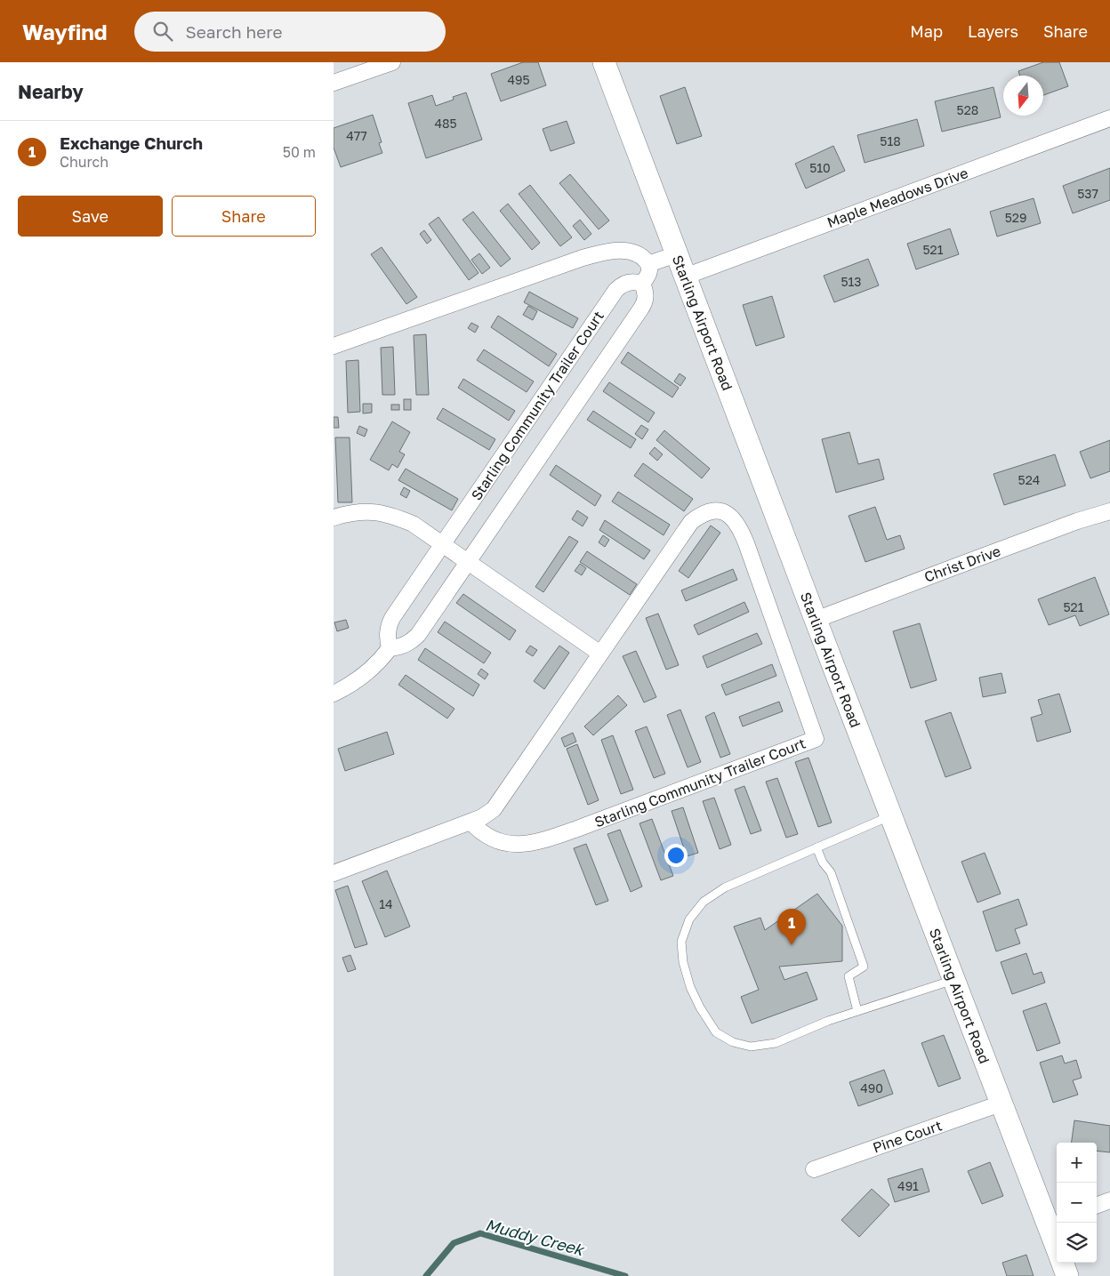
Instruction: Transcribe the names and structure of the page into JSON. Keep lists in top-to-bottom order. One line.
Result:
{"streets":{"street":["Maple Meadows Drive","Starling Airport Road","Starling Community Trailer Court","Christ Drive","Pine Court"]},"crossings":[["Maple Meadows Drive","Starling Airport Road"],["Starling Airport Road","Christ Drive"],["Starling Airport Road","Pine Court"]],"water":["Muddy Creek"],"house_numbers":["495","528","485","477","518","510","537","529","521","513","524","521","14","490","491"],"north":"bottom","page":{"header":"Wayfind","search":"Search here","nav":["Map","Layers","Share"],"heading":"Nearby","list":[{"mark":"1","name":"Exchange Church","note":"Church","value":"50 m"}],"buttons":["Save","Share"],"pins":"1","map_buttons":["+","−"]}}
